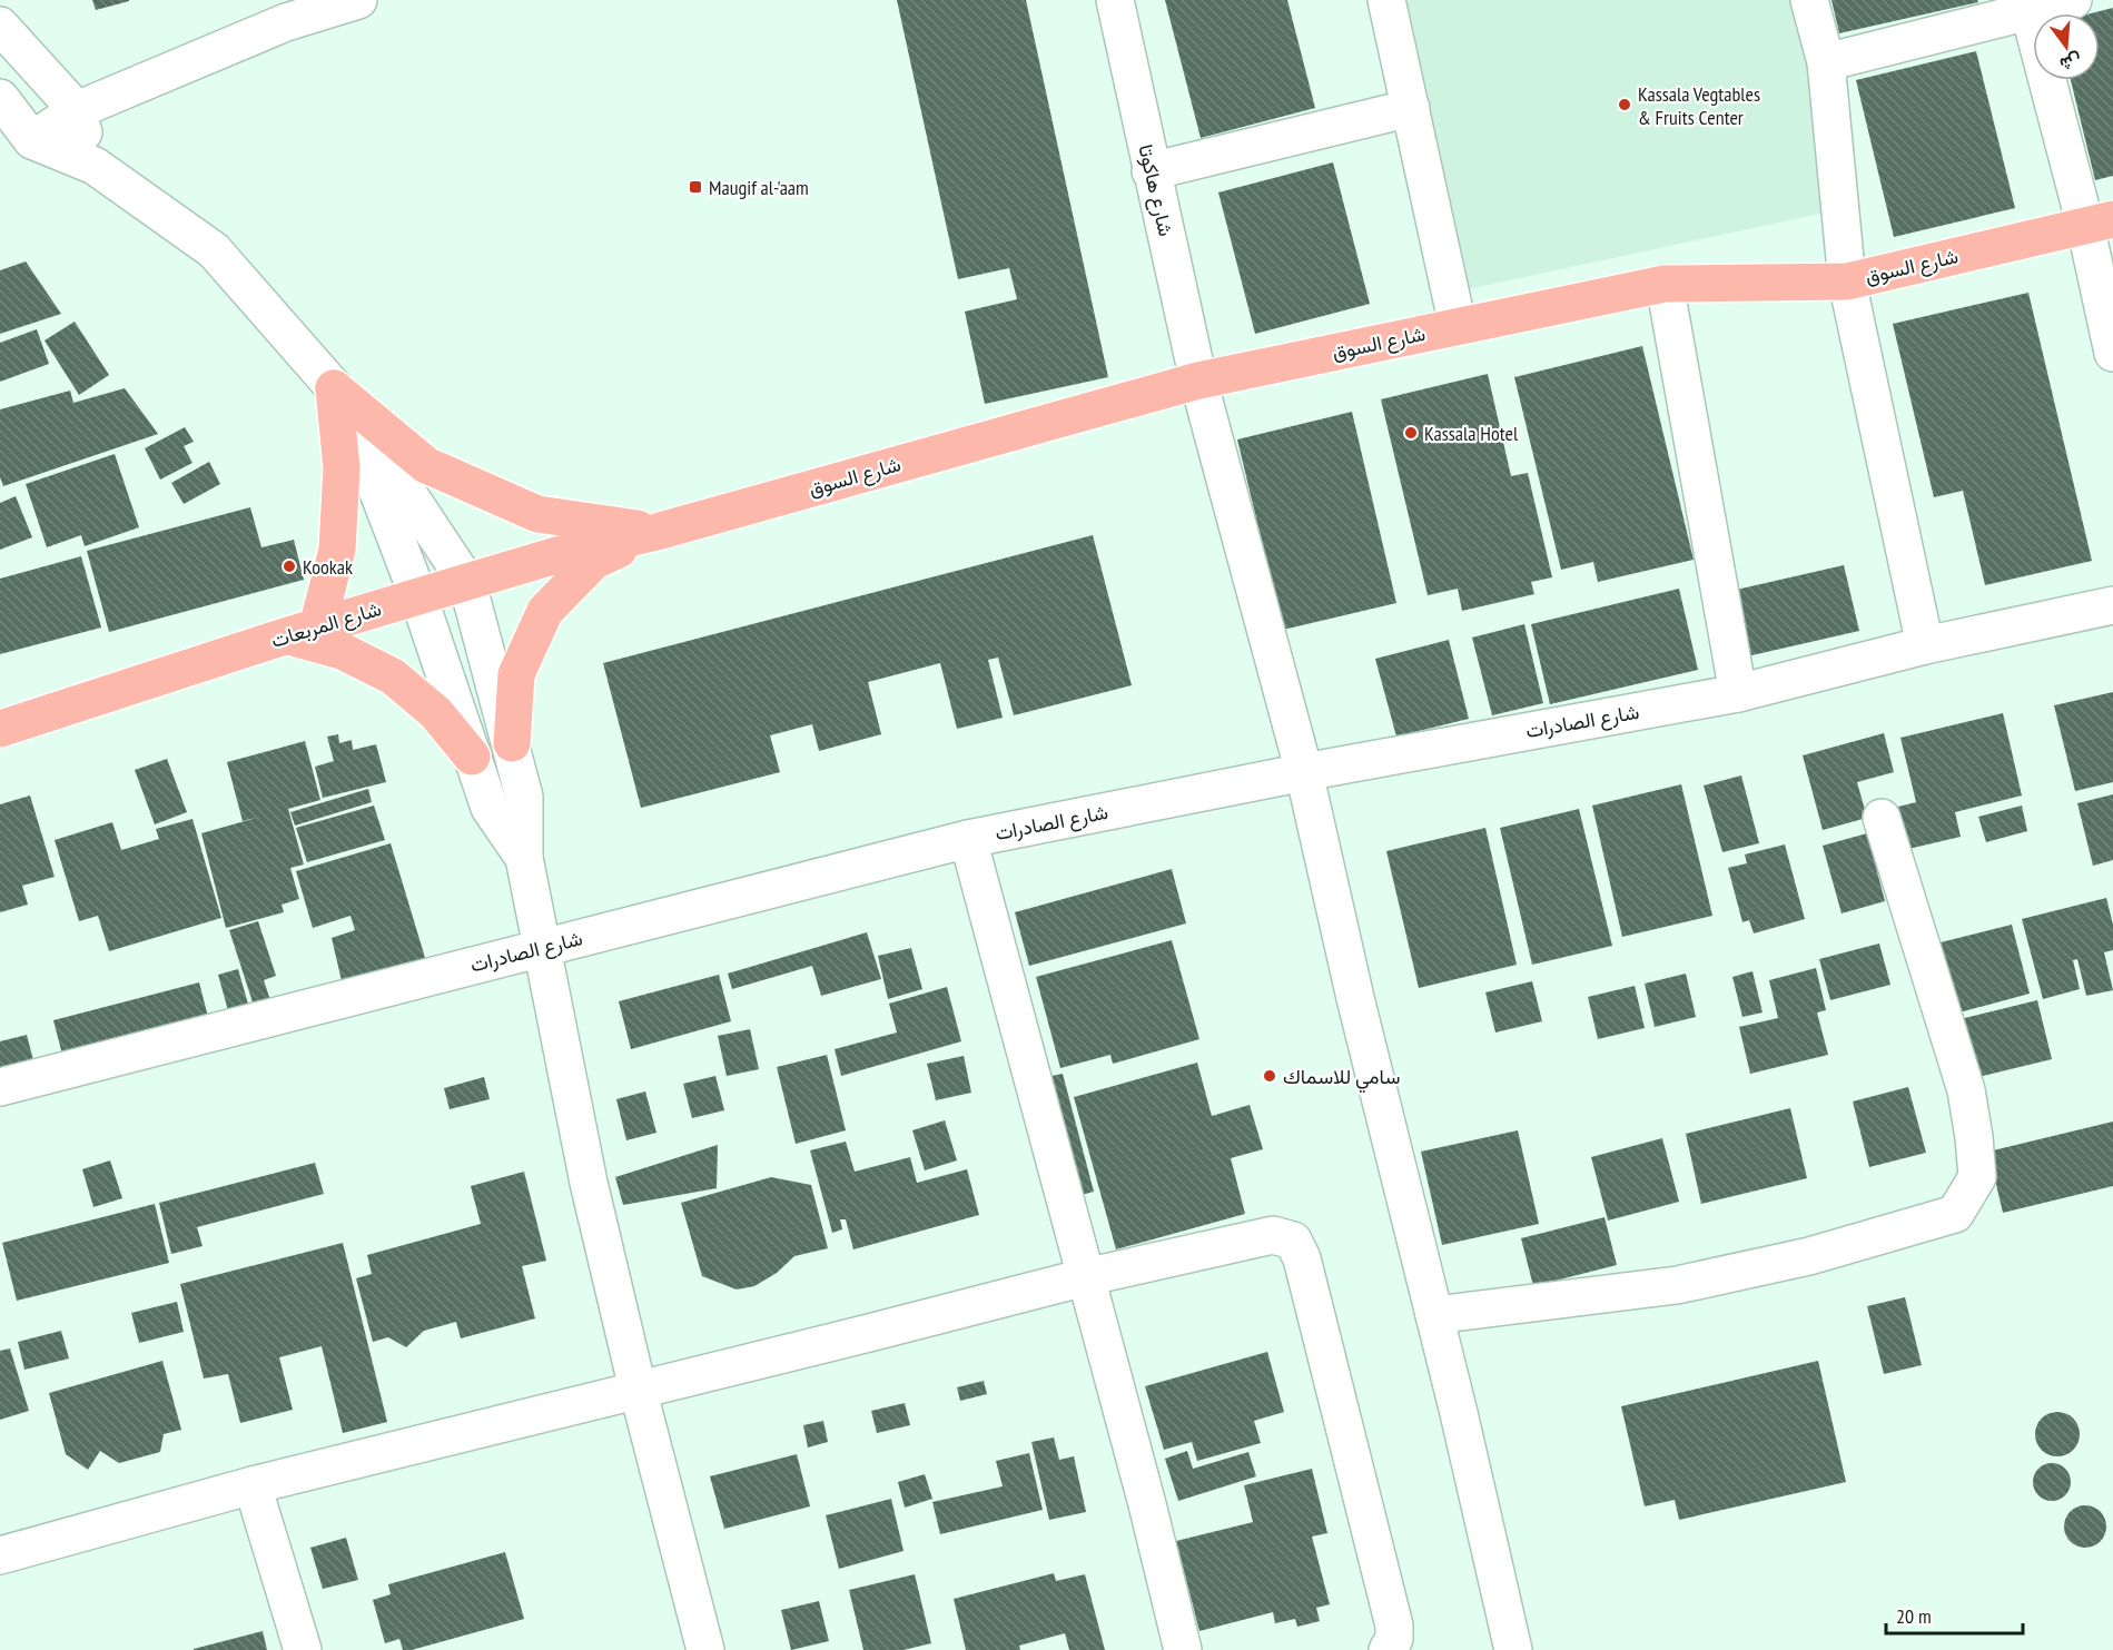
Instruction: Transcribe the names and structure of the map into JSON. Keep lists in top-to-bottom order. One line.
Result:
{"streets":{"main road":["شارع السوق","شارع المربعات"],"street":["شارع هاكوتا","شارع الصادرات"]},"crossings":[["شارع هاكوتا","شارع السوق"],["شارع هاكوتا","شارع الصادرات"],["شارع السوق","شارع المربعات"]],"places":{"other":["Kassala Vegtables & Fruits Center","Kassala Hotel","Kookak","سامي للاسماك"],"transit":["Maugif al-'aam"]},"scale_bar":"20 m","north":"bottom"}
